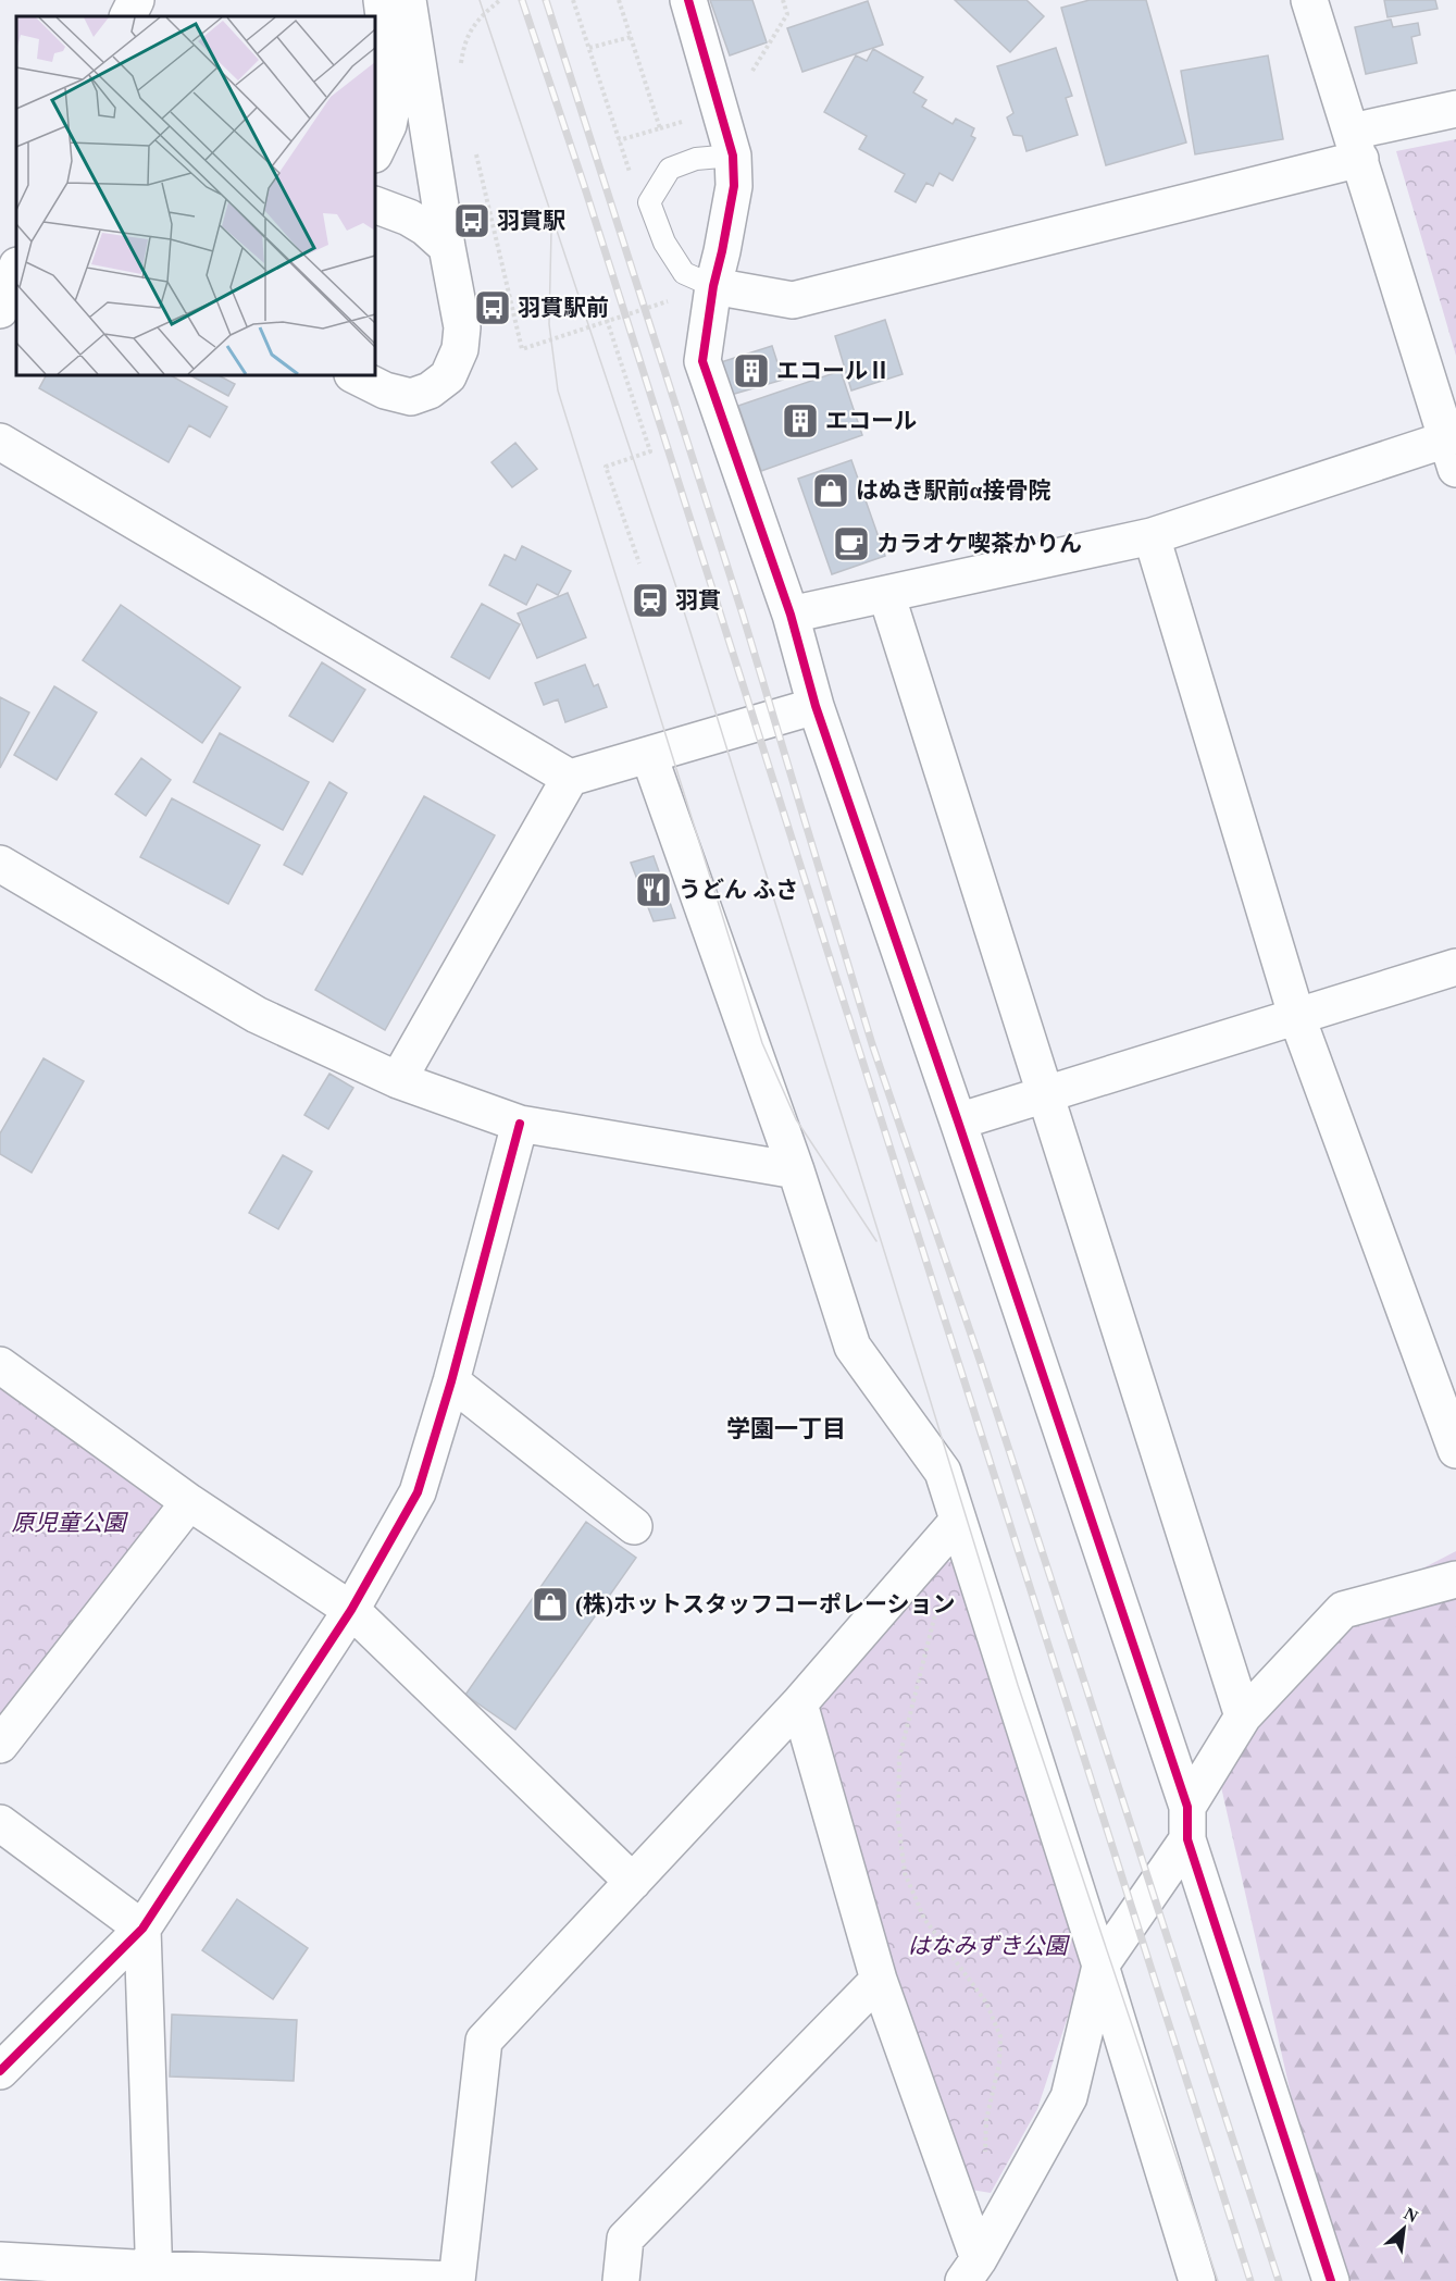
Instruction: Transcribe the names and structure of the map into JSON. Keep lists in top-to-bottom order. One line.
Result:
{"districts":["学園一丁目"],"parks":["原児童公園","はなみずき公園"],"places":{"bus stop":["羽貫駅","羽貫駅前"],"building":["エコールⅡ","エコール"],"shop":["はぬき駅前α接骨院","(株)ホットスタッフコーポレーション"],"cafe":["カラオケ喫茶かりん"],"station":["羽貫"],"restaurant":["うどん ふさ"]},"north":"top right"}
